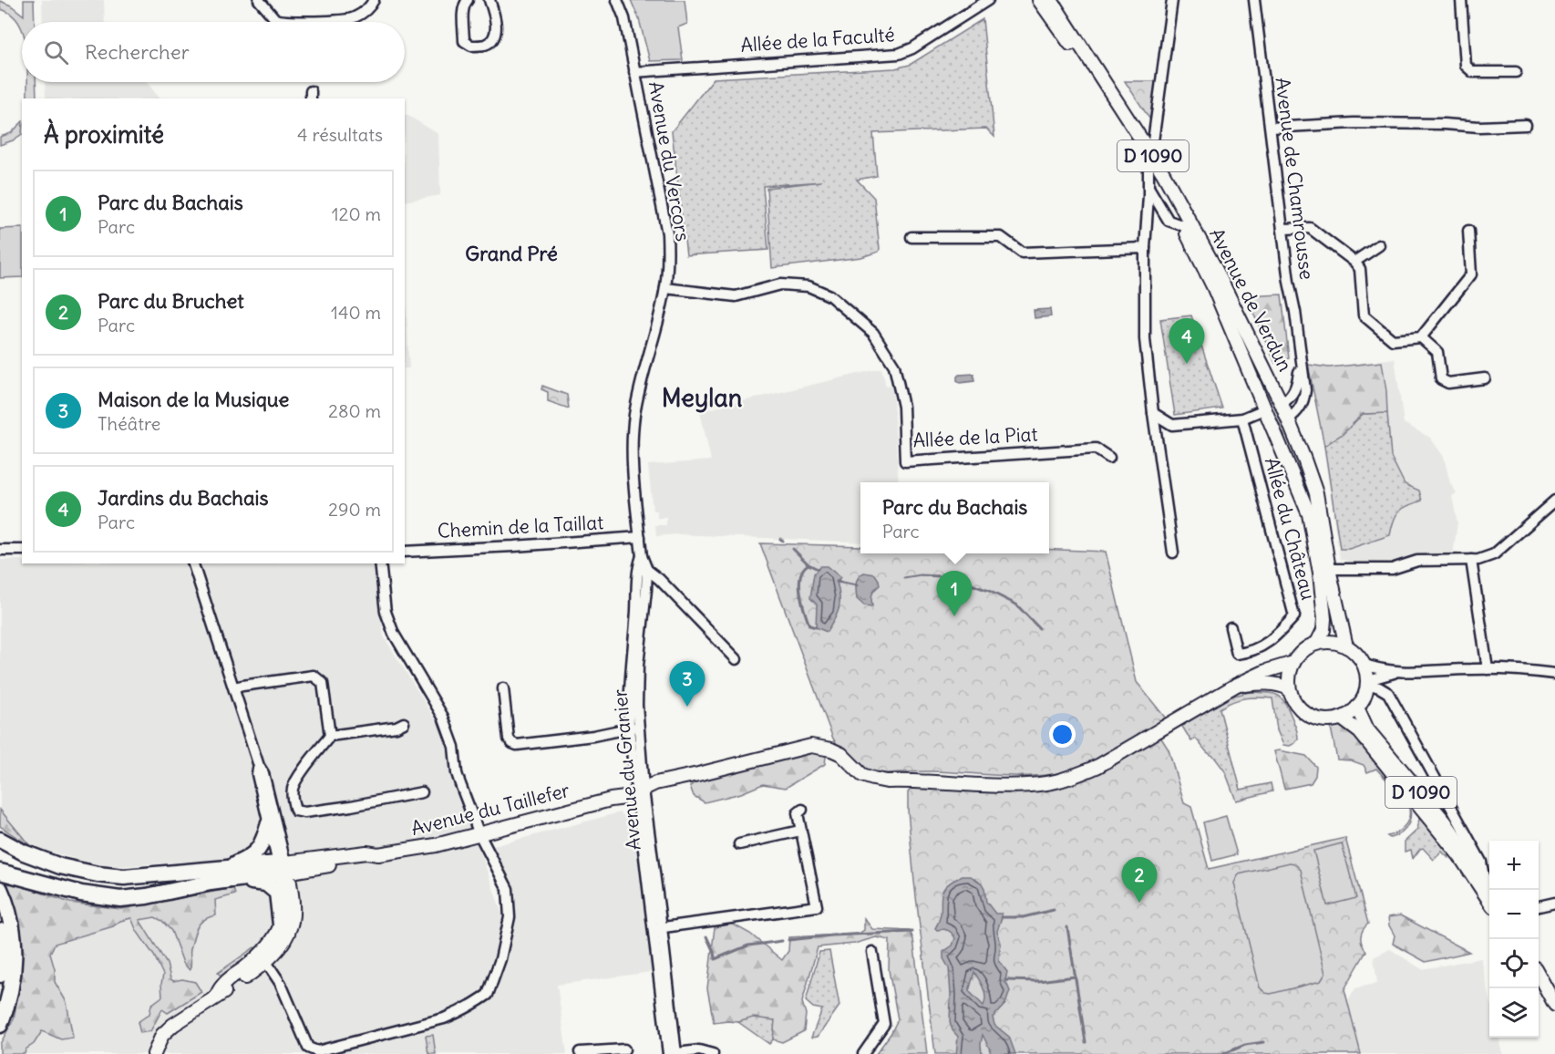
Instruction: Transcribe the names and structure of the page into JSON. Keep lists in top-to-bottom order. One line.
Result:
{"streets":{"main road":["D 1090","Avenue de Verdun","Avenue du Taillefer"],"street":["Allée de la Faculté","Avenue du Vercors","Avenue de Chamrousse","Allée de la Piat","Chemin de la Taillat","Allée du Château","Avenue du Granier"]},"crossings":[["Allée de la Faculté","Avenue du Vercors"],["D 1090","Avenue de Verdun"],["D 1090","Avenue du Taillefer"],["Avenue du Vercors","Allée de la Piat"],["Avenue du Vercors","Chemin de la Taillat"],["Avenue du Vercors","Avenue du Granier"],["Avenue de Chamrousse","Avenue de Verdun"],["Avenue de Verdun","Avenue du Taillefer"],["Avenue du Granier","Avenue du Taillefer"]],"districts":["Grand Pré","Meylan"],"page":{"search":"Rechercher","heading":["À proximité","4 résultats"],"list":[{"mark":"1","name":"Parc du Bachais","note":"Parc","value":"120 m"},{"mark":"2","name":"Parc du Bruchet","note":"Parc","value":"140 m"},{"mark":"3","name":"Maison de la Musique","note":"Théâtre","value":"280 m"},{"mark":"4","name":"Jardins du Bachais","note":"Parc","value":"290 m"}],"pins":["4","1","3","2"],"popup":["Parc du Bachais","Parc"],"map_buttons":["+","−"]}}
